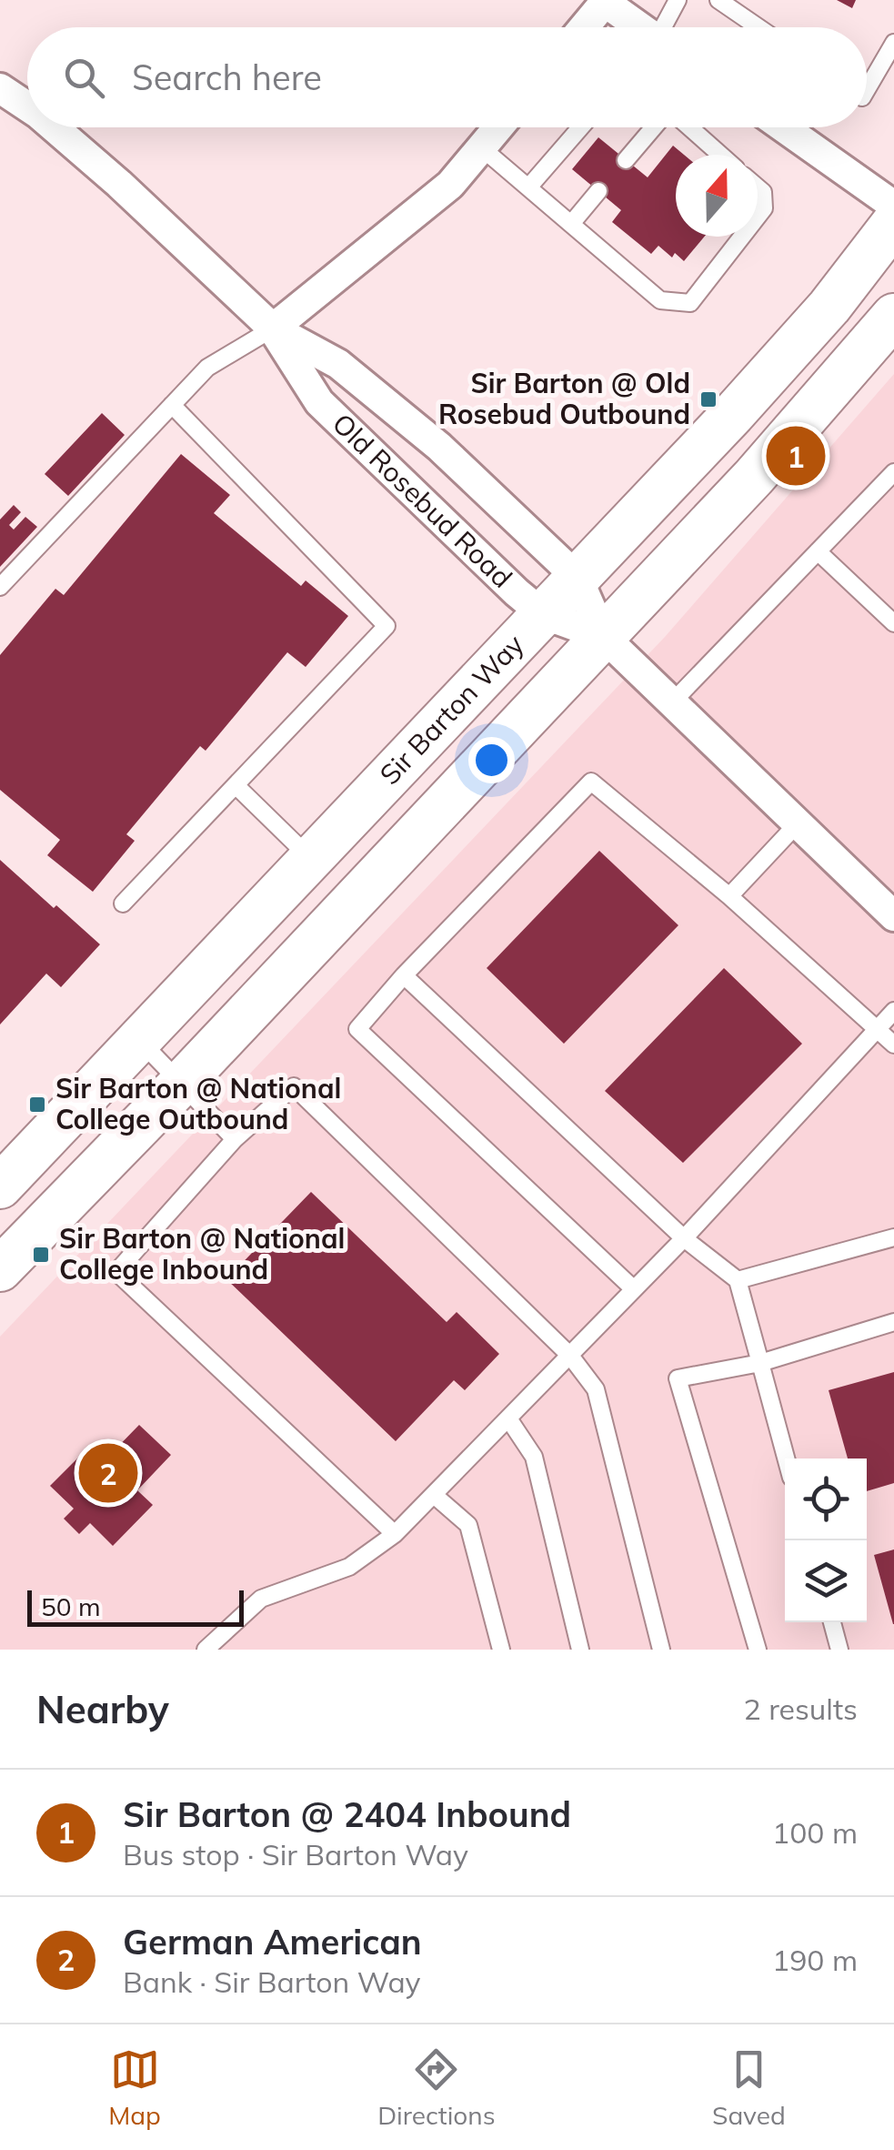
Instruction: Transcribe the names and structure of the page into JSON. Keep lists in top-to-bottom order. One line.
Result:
{"streets":{"main road":["Sir Barton Way"],"street":["Old Rosebud Road"]},"crossings":[["Old Rosebud Road","Sir Barton Way"]],"places":{"transit":["Sir Barton @ Old Rosebud Outbound","Sir Barton @ National College Outbound","Sir Barton @ National College Inbound"]},"scale_bar":"50 m","north":"top","page":{"search":"Search here","pins":["1","2"],"scale":"50 m","heading":["Nearby","2 results"],"list":[{"mark":"1","name":"Sir Barton @ 2404 Inbound","note":"Bus stop · Sir Barton Way","value":"100 m"},{"mark":"2","name":"German American","note":"Bank · Sir Barton Way","value":"190 m"}],"nav":["Map","Directions","Saved"]}}
